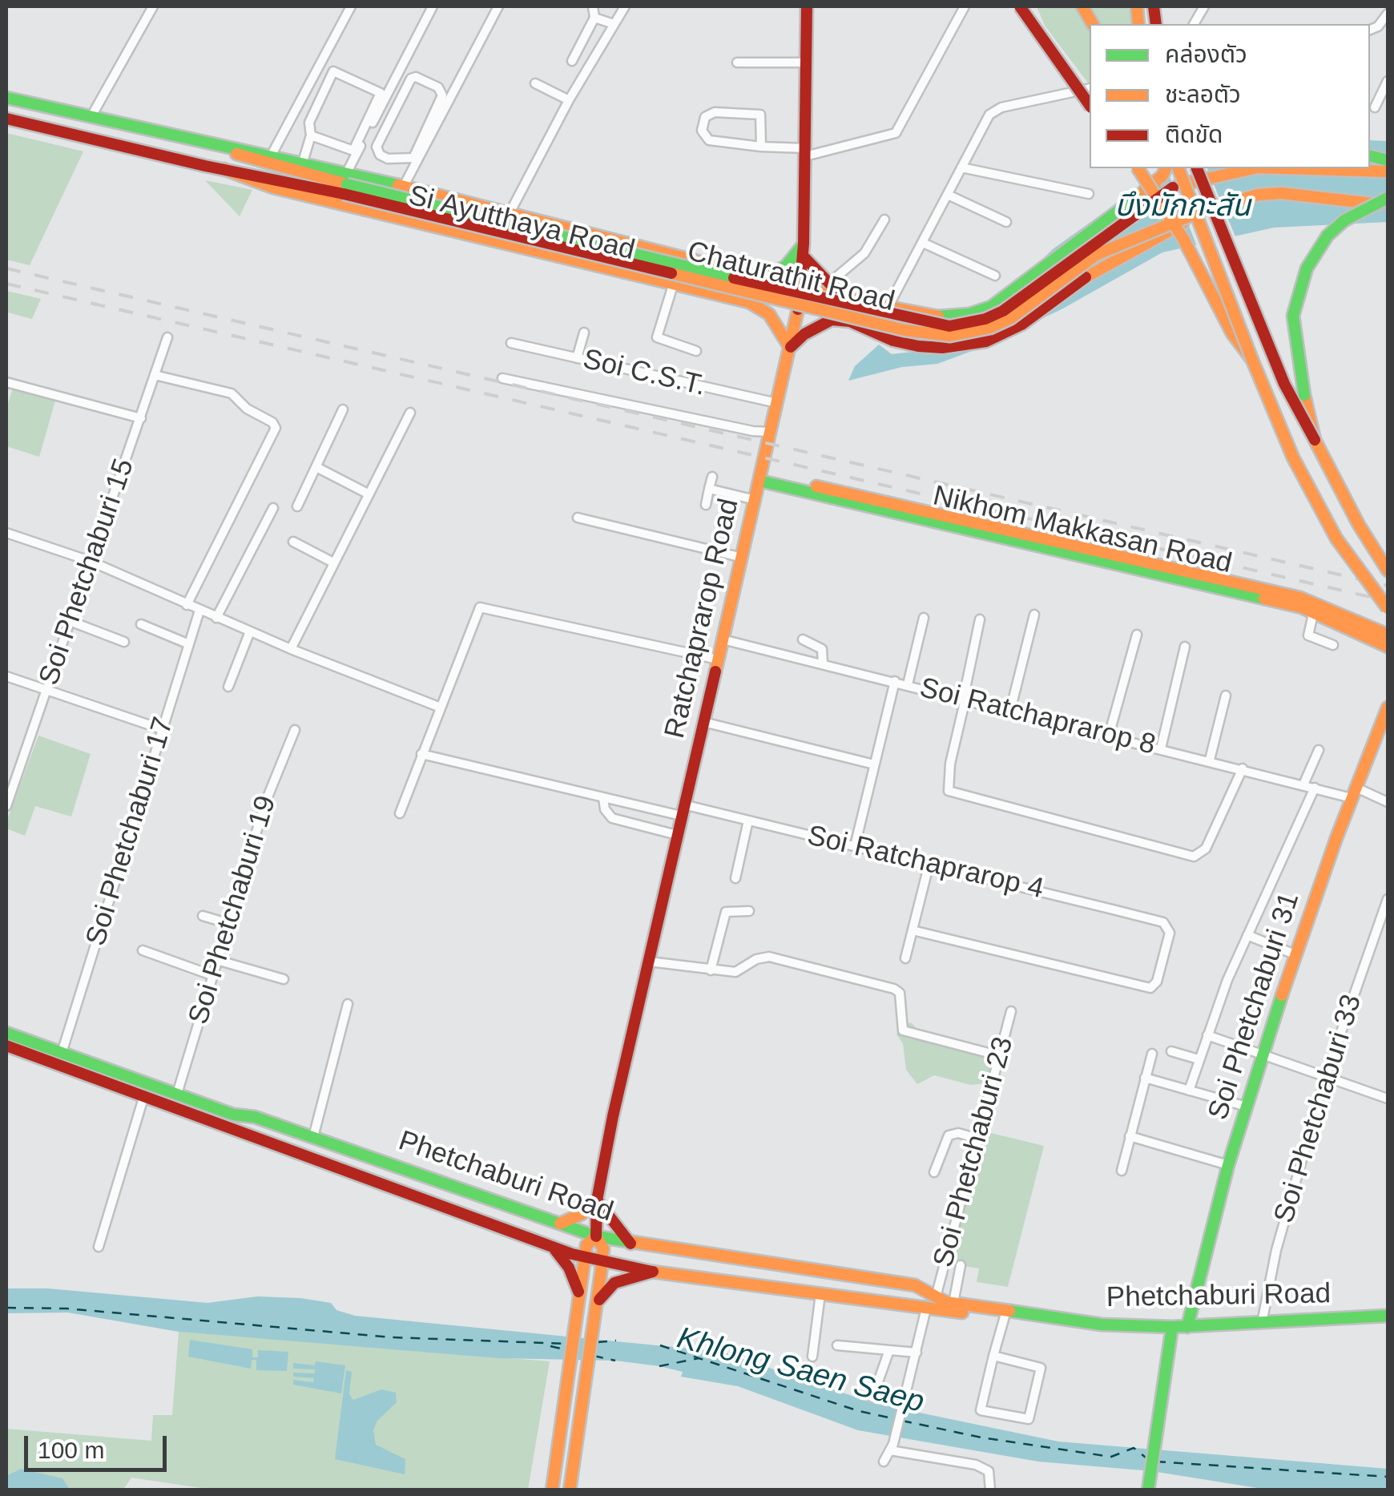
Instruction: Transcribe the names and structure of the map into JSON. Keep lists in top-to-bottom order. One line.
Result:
{"streets":{"main road":["Si Ayutthaya Road","Chaturathit Road","Nikhom Makkasan Road","Ratchaprarop Road","Soi Phetchaburi 31","Phetchaburi Road"],"street":["Soi C.S.T.","Soi Phetchaburi 15","Soi Ratchaprarop 8","Soi Phetchaburi 17","Soi Ratchaprarop 4","Soi Phetchaburi 19","Soi Phetchaburi 33","Soi Phetchaburi 23"]},"crossings":[["Si Ayutthaya Road","Chaturathit Road"],["Si Ayutthaya Road","Ratchaprarop Road"],["Chaturathit Road","Ratchaprarop Road"],["Soi C.S.T.","Ratchaprarop Road"],["Nikhom Makkasan Road","Ratchaprarop Road"],["Ratchaprarop Road","Soi Ratchaprarop 8"],["Ratchaprarop Road","Soi Ratchaprarop 4"],["Ratchaprarop Road","Phetchaburi Road"],["Soi Ratchaprarop 8","Soi Phetchaburi 31"],["Soi Phetchaburi 17","Phetchaburi Road"],["Soi Phetchaburi 19","Phetchaburi Road"],["Soi Phetchaburi 31","Phetchaburi Road"],["Soi Phetchaburi 33","Phetchaburi Road"],["Soi Phetchaburi 23","Phetchaburi Road"]],"water":["บึงมักกะสัน","Khlong Saen Saep"],"legend":["คล่องตัว","ชะลอตัว","ติดขัด"],"scale_bar":"100 m"}
